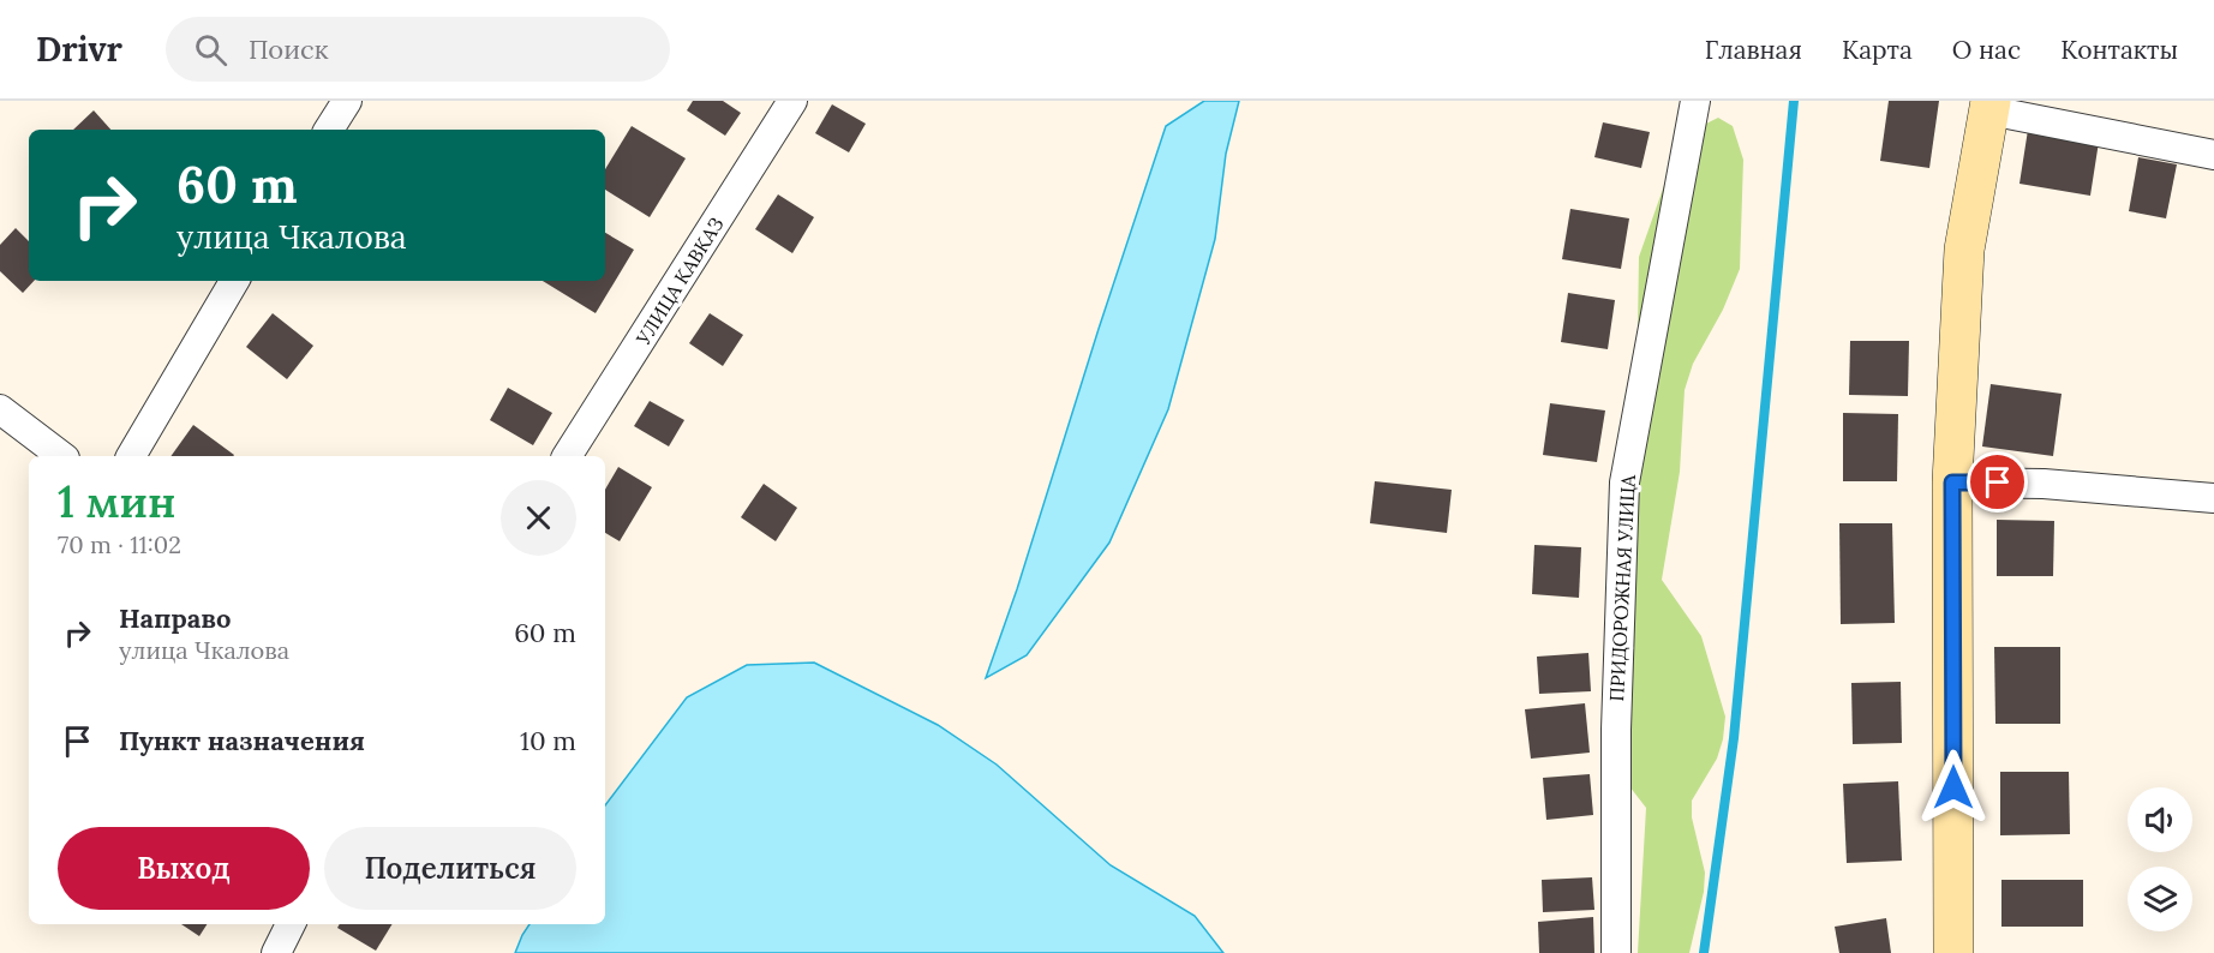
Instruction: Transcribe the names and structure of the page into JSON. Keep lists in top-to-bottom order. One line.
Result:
{"streets":{"street":["УЛИЦА КАВКАЗ","ПРИДОРОЖНАЯ УЛИЦА"]},"page":{"header":"Drivr","search":"Поиск","nav":["Главная","Карта","О нас","Контакты"],"turn":["60 m","улица Чкалова"],"heading":["1 мин","70 m · 11:02"],"list":[{"name":"Направо","note":"улица Чкалова","value":"60 m"},{"name":"Пункт назначения","value":"10 m"}],"buttons":["Выход","Поделиться"]}}
